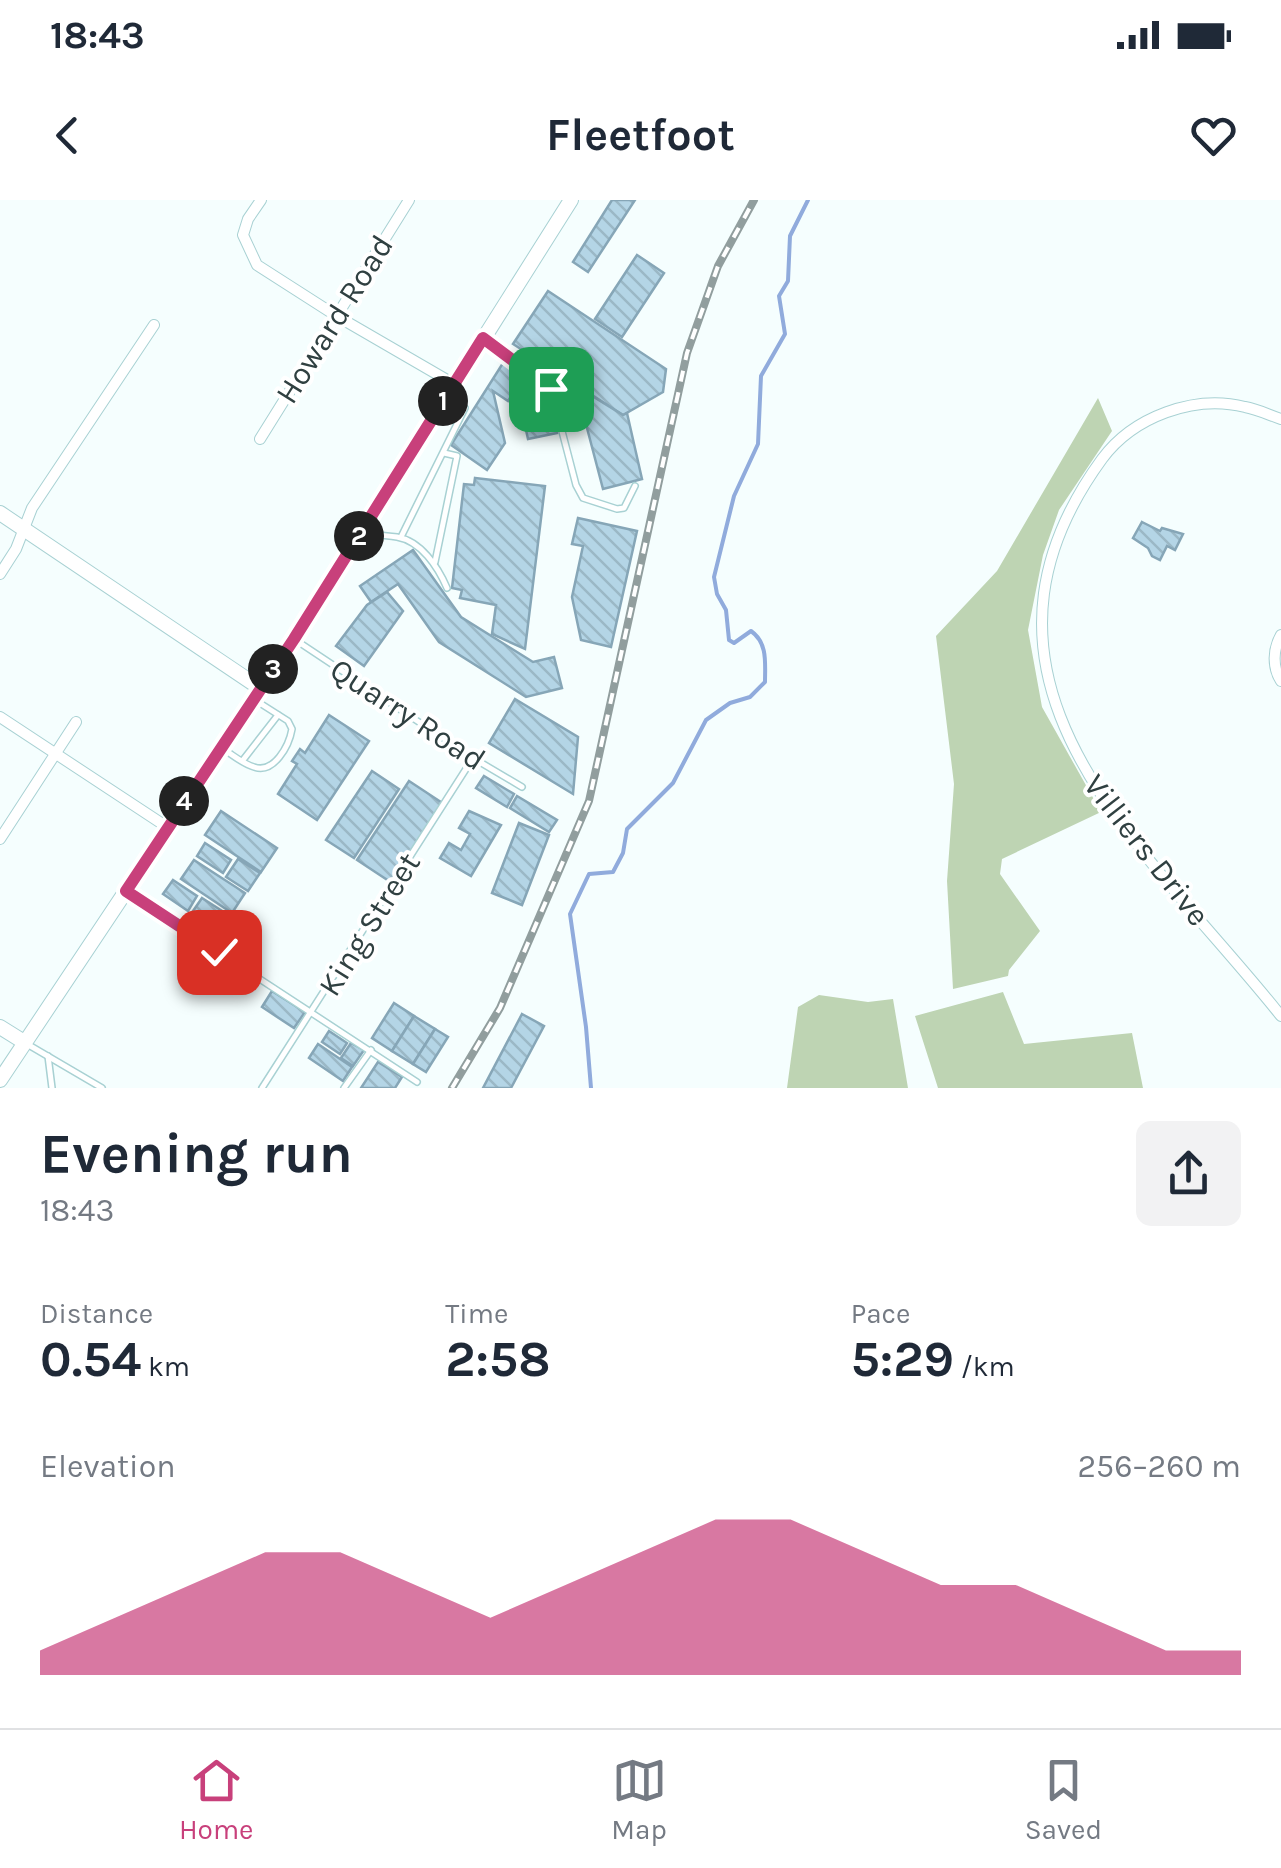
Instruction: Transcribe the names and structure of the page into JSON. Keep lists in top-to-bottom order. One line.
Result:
{"streets":{"street":["Howard Road","Villiers Drive"],"lane":["Quarry Road","King Street"]},"crossings":[["Quarry Road","King Street"]],"page":{"status":"18:43","header":"Fleetfoot","pins":["1","2","3","4"],"heading":["Evening run","18:43"],"stats":[["Distance","0.54 km"],["Time","2:58"],["Pace","5:29 /km"]],"chart":["Elevation","256–260 m"],"tabs":["Home","Map","Saved"]}}
